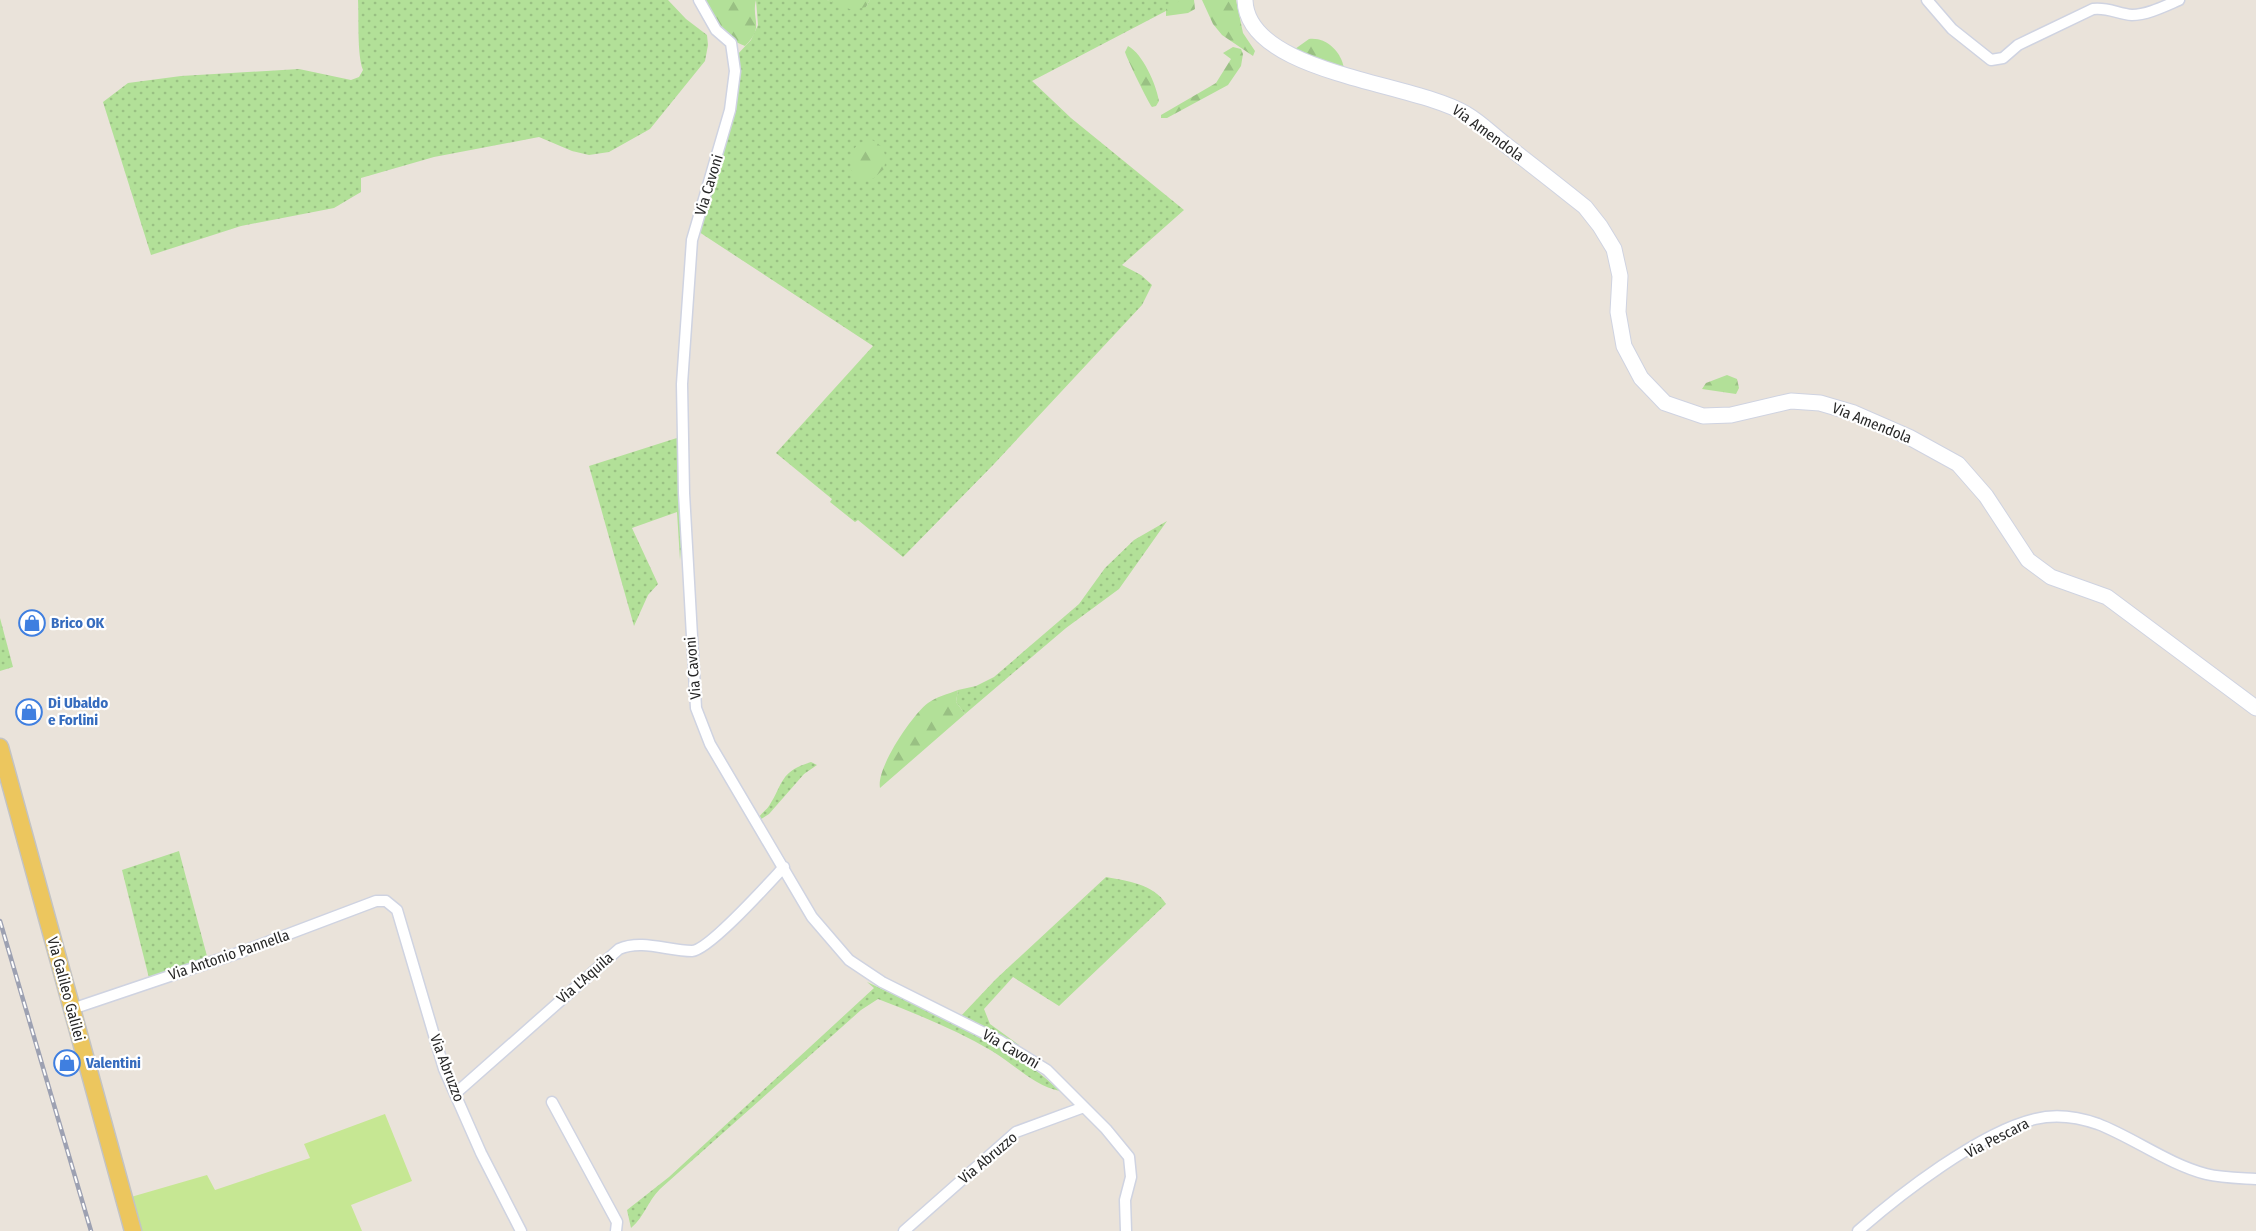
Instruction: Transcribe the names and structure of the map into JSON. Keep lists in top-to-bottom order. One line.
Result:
{"streets":{"main road":["Via Amendola","Via Galileo Galilei"],"street":["Via Cavoni","Via Antonio Pannella","Via L'Aquila","Via Abruzzo","Via Pescara"]},"crossings":[["Via Cavoni","Via L'Aquila"],["Via Cavoni","Via Abruzzo"],["Via Antonio Pannella","Via Galileo Galilei"],["Via Antonio Pannella","Via Abruzzo"],["Via L'Aquila","Via Abruzzo"]],"places":{"shop":["Brico OK","Di Ubaldo e Forlini","Valentini"]}}
